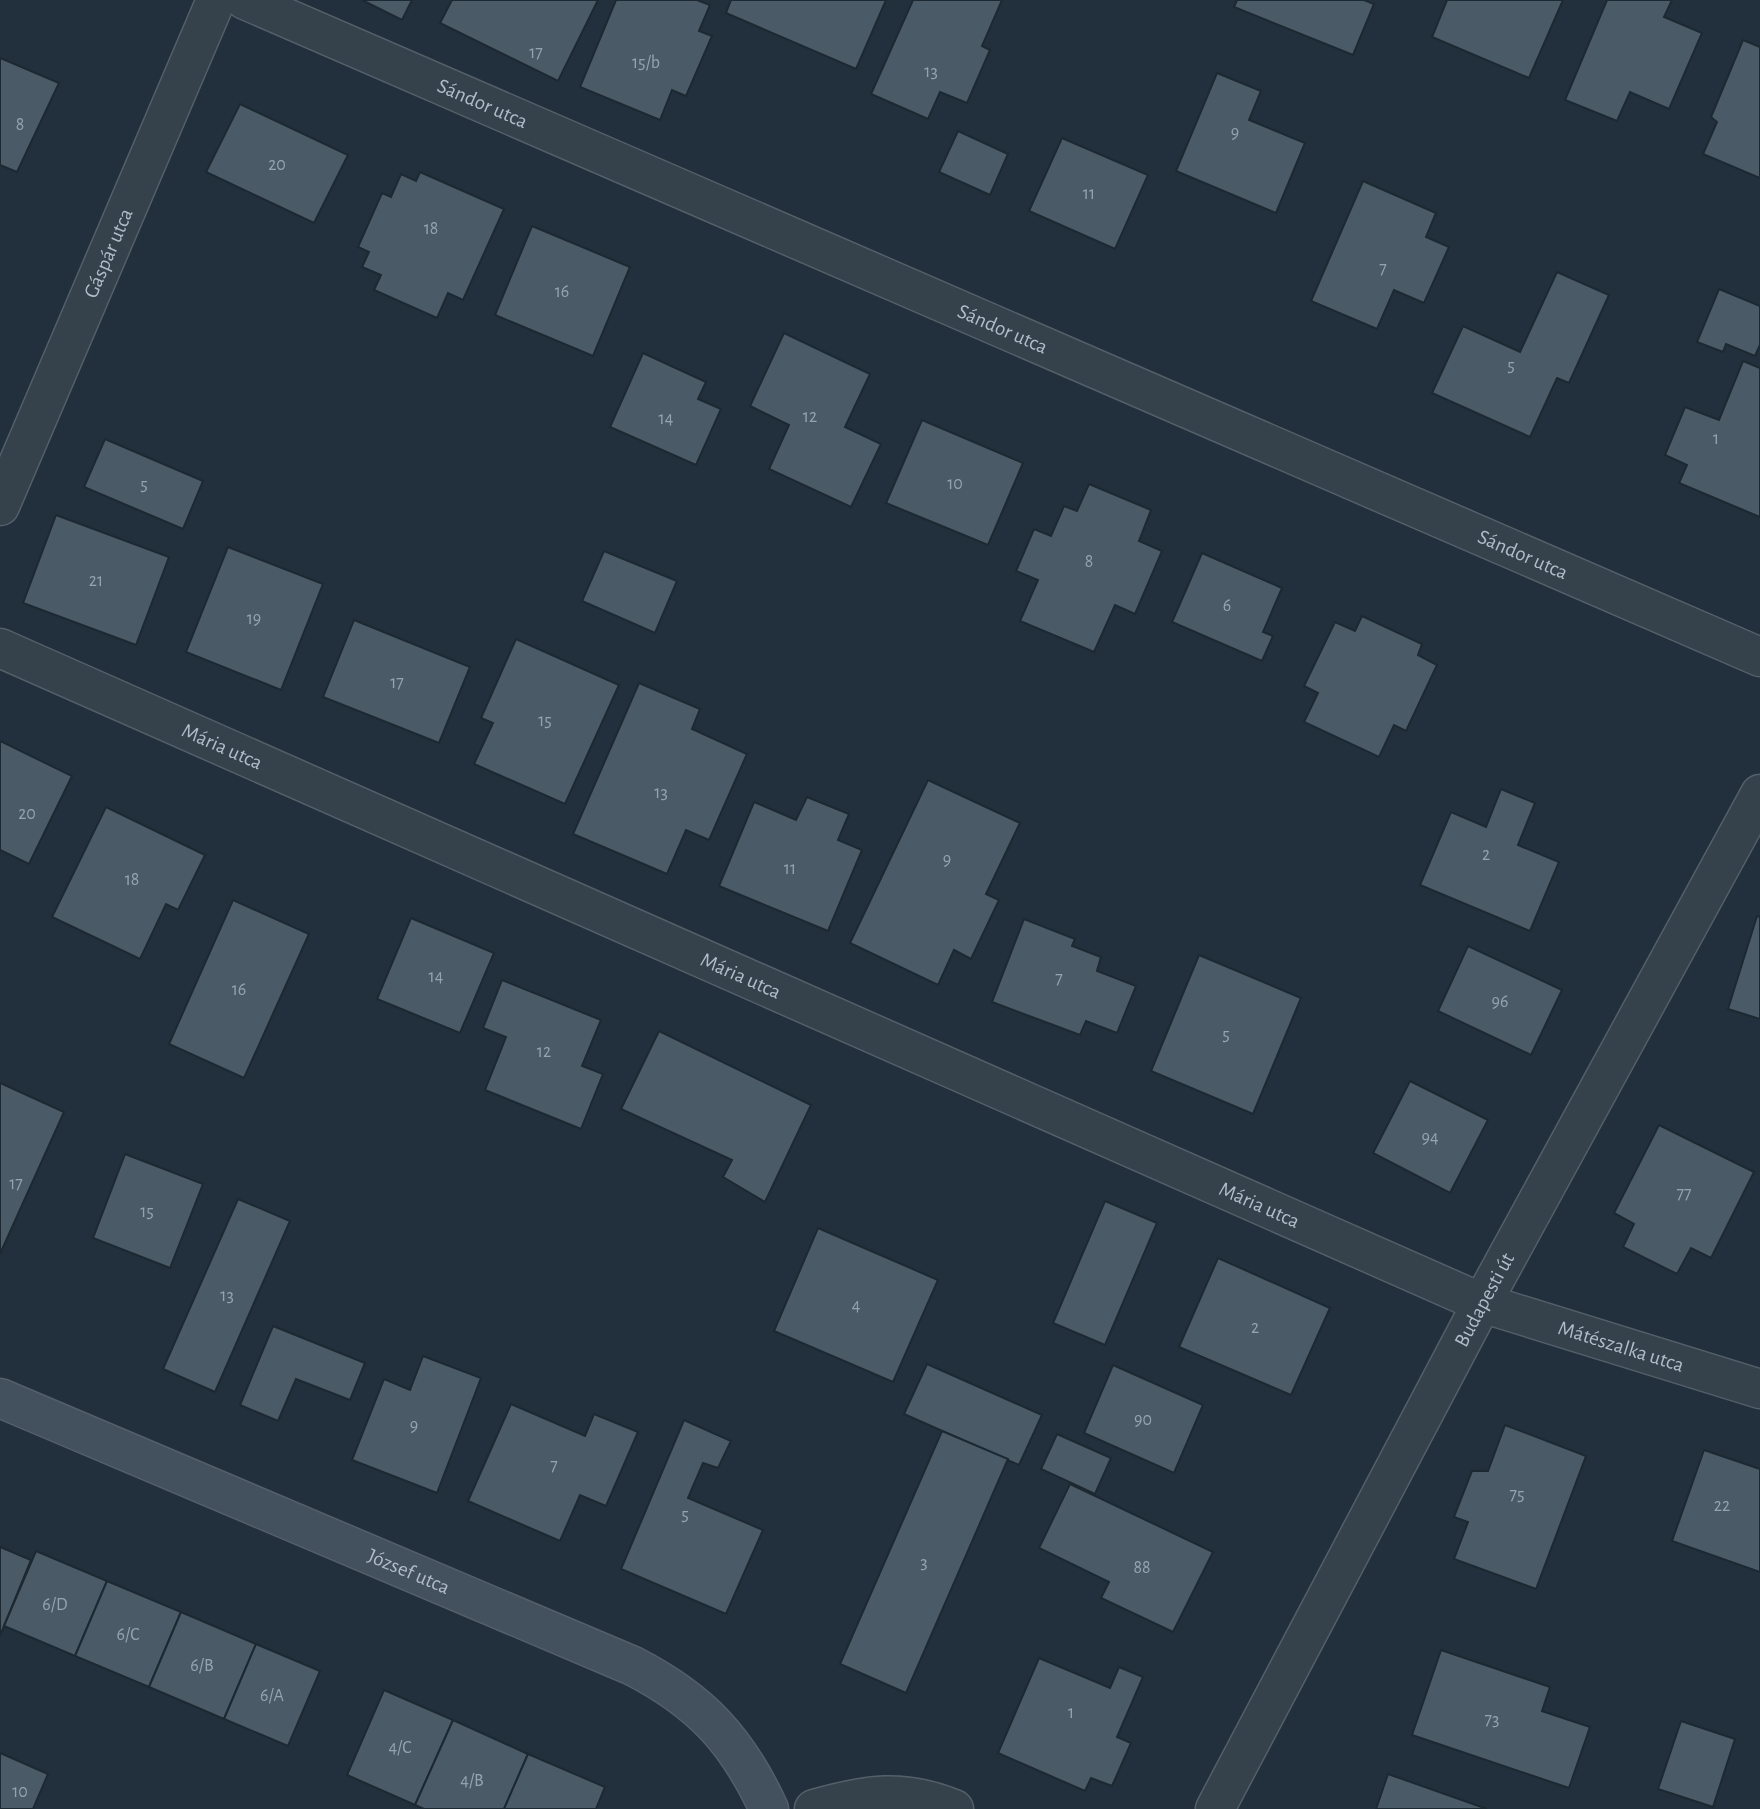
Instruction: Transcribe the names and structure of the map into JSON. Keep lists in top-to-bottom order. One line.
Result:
{"streets":{"street":["Sándor utca","Gáspár utca","Mária utca","Budapesti út","Mátészalka utca","József utca"]},"crossings":[["Mária utca","Budapesti út"],["Mária utca","Mátészalka utca"],["Budapesti út","Mátészalka utca"]],"house_numbers":["17","15/b","13","8","9","20","11","18","7","16","5","12","14","1","10","5","8","21","6","19","17","15","13","20","2","9","11","18","14","7","16","96","5","12","94","17","77","15","13","4","2","90","9","7","75","22","5","3","88","6/D","6/C","6/B","6/A","1","73","4/C","4/B","10"]}
